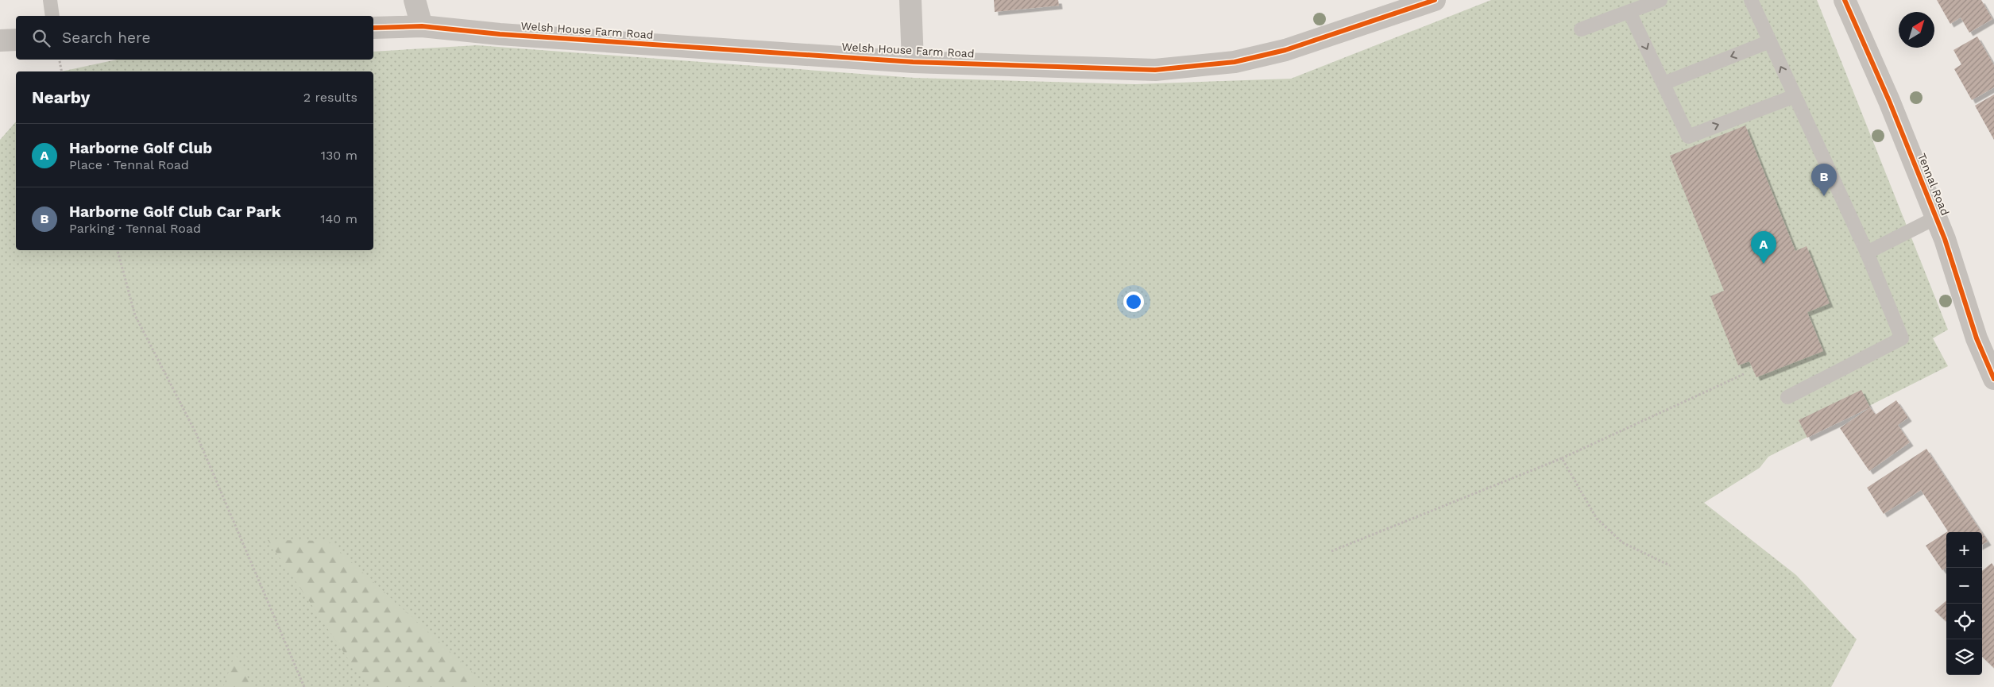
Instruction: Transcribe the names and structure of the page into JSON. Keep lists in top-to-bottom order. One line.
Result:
{"streets":{"street":["Welsh House Farm Road","Tennal Road"]},"north":"top right","page":{"search":"Search here","heading":["Nearby","2 results"],"list":[{"mark":"A","name":"Harborne Golf Club","note":"Place · Tennal Road","value":"130 m"},{"mark":"B","name":"Harborne Golf Club Car Park","note":"Parking · Tennal Road","value":"140 m"}],"pins":["B","A"],"map_buttons":["+","−"]}}
